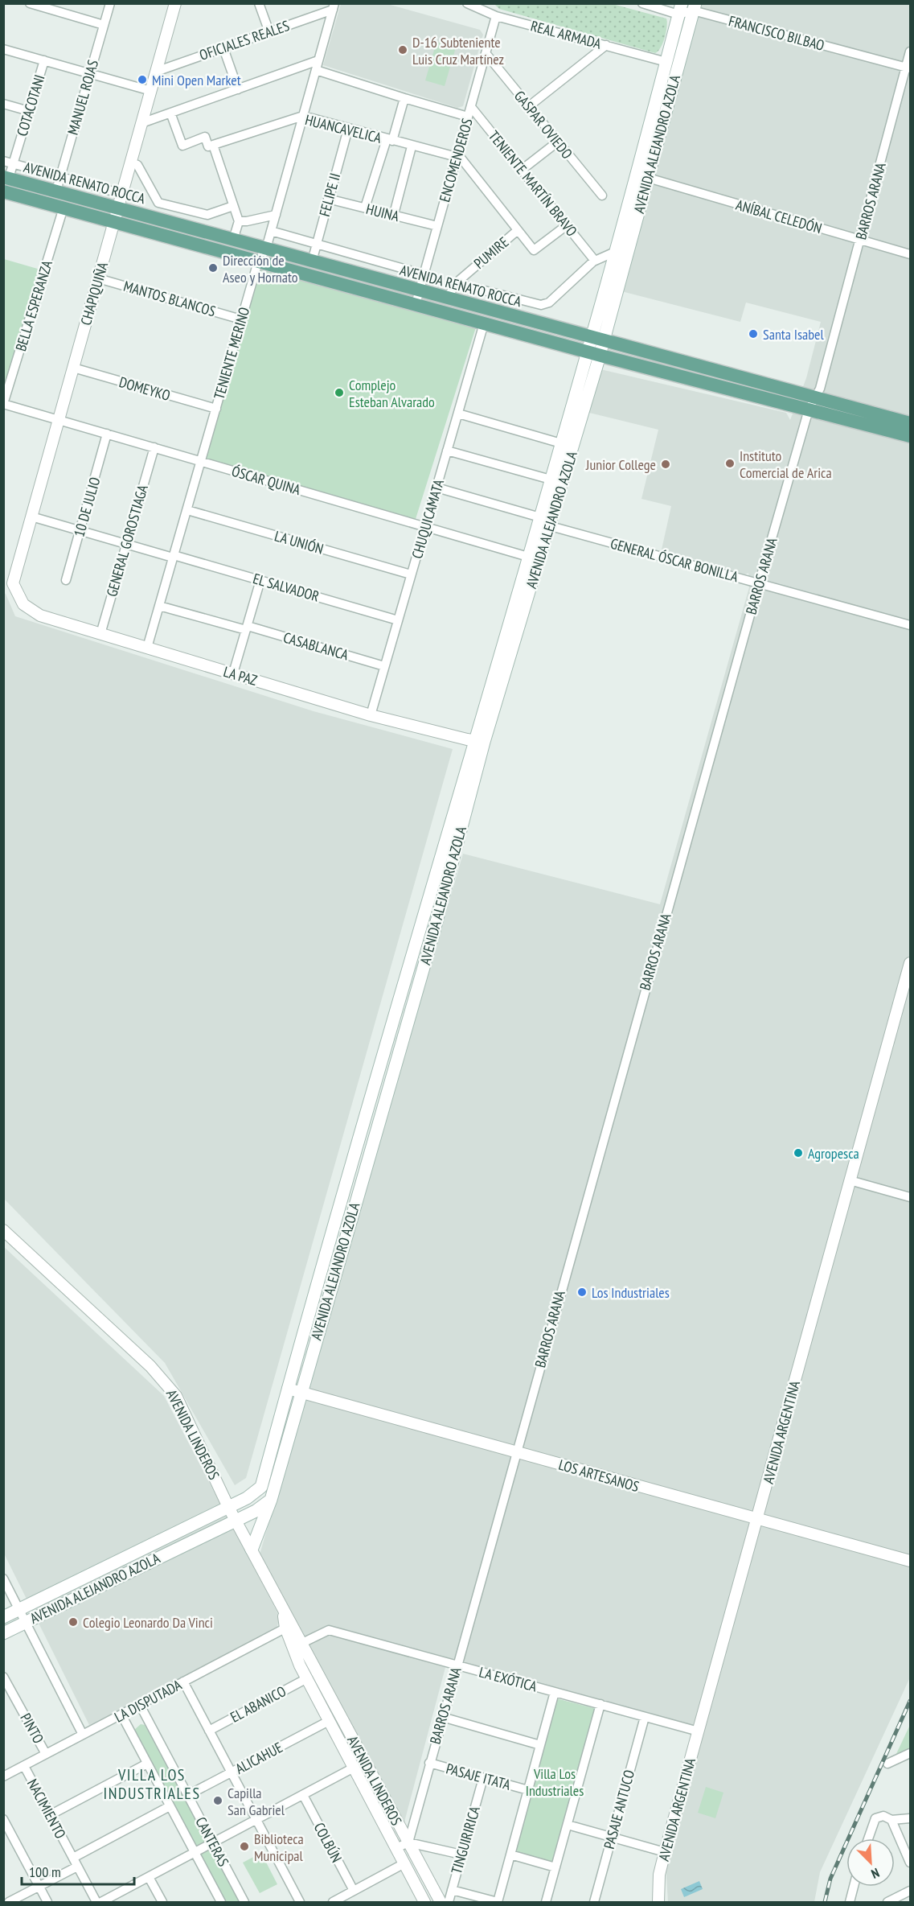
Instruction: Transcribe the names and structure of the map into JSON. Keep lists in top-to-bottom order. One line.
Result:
{"streets":{"main road":["AVENIDA ALEJANDRO AZOLA","AVENIDA RENATO ROCCA"],"street":["FRANCISCO BILBAO","REAL ARMADA","OFICIALES REALES","MANUEL ROJAS","COTACOTANI","GASPAR OVIEDO","HUANCAVELICA","ENCOMENDEROS","TENIENTE MARTÍN BRAVO","FELIPE II","BARROS ARANA","HUINA","ANÍBAL CELEDÓN","PUMIRE","CHAPIQUIÑA","MANTOS BLANCOS","BELLA ESPERANZA","TENIENTE MERINO","DOMEYKO","ÓSCAR QUINA","10 DE JULIO","CHUQUICAMATA","GENERAL GOROSTIAGA","LA UNIÓN","GENERAL ÓSCAR BONILLA","EL SALVADOR","CASABLANCA","LA PAZ","AVENIDA ARGENTINA","AVENIDA LINDEROS","LOS ARTESANOS","LA EXÓTICA","LA DISPUTADA","EL ABANICO","PINTO","ALICAHUE","PASAJE ITATA","NACIMIENTO","PASAJE ANTUCO","TINGUIRIRICA","CANTERAS","COLBÚN"]},"crossings":[["FRANCISCO BILBAO","AVENIDA ALEJANDRO AZOLA"],["FRANCISCO BILBAO","BARROS ARANA"],["REAL ARMADA","AVENIDA ALEJANDRO AZOLA"],["REAL ARMADA","ENCOMENDEROS"],["OFICIALES REALES","CHAPIQUIÑA"],["OFICIALES REALES","TENIENTE MERINO"],["MANUEL ROJAS","AVENIDA RENATO ROCCA"],["COTACOTANI","AVENIDA RENATO ROCCA"],["GASPAR OVIEDO","ENCOMENDEROS"],["HUANCAVELICA","ENCOMENDEROS"],["HUANCAVELICA","FELIPE II"],["HUANCAVELICA","TENIENTE MERINO"],["AVENIDA ALEJANDRO AZOLA","AVENIDA RENATO ROCCA"],["AVENIDA ALEJANDRO AZOLA","ANÍBAL CELEDÓN"],["AVENIDA ALEJANDRO AZOLA","ÓSCAR QUINA"],["AVENIDA ALEJANDRO AZOLA","GENERAL ÓSCAR BONILLA"],["AVENIDA ALEJANDRO AZOLA","LA PAZ"],["AVENIDA ALEJANDRO AZOLA","AVENIDA LINDEROS"],["AVENIDA ALEJANDRO AZOLA","LOS ARTESANOS"],["ENCOMENDEROS","AVENIDA RENATO ROCCA"],["ENCOMENDEROS","TENIENTE MARTÍN BRAVO"],["ENCOMENDEROS","HUINA"],["AVENIDA RENATO ROCCA","TENIENTE MARTÍN BRAVO"],["AVENIDA RENATO ROCCA","FELIPE II"],["AVENIDA RENATO ROCCA","BARROS ARANA"],["AVENIDA RENATO ROCCA","PUMIRE"],["AVENIDA RENATO ROCCA","CHAPIQUIÑA"],["AVENIDA RENATO ROCCA","BELLA ESPERANZA"],["AVENIDA RENATO ROCCA","TENIENTE MERINO"],["AVENIDA RENATO ROCCA","CHUQUICAMATA"],["FELIPE II","HUINA"],["BARROS ARANA","ANÍBAL CELEDÓN"],["BARROS ARANA","GENERAL ÓSCAR BONILLA"],["BARROS ARANA","AVENIDA LINDEROS"],["BARROS ARANA","LOS ARTESANOS"],["BARROS ARANA","LA EXÓTICA"],["BARROS ARANA","PASAJE ITATA"],["CHAPIQUIÑA","MANTOS BLANCOS"],["CHAPIQUIÑA","DOMEYKO"],["CHAPIQUIÑA","ÓSCAR QUINA"],["CHAPIQUIÑA","EL SALVADOR"],["CHAPIQUIÑA","LA PAZ"],["MANTOS BLANCOS","TENIENTE MERINO"],["BELLA ESPERANZA","ÓSCAR QUINA"],["TENIENTE MERINO","DOMEYKO"],["TENIENTE MERINO","ÓSCAR QUINA"],["TENIENTE MERINO","LA UNIÓN"],["TENIENTE MERINO","EL SALVADOR"],["TENIENTE MERINO","CASABLANCA"],["TENIENTE MERINO","LA PAZ"],["ÓSCAR QUINA","10 DE JULIO"],["ÓSCAR QUINA","CHUQUICAMATA"],["ÓSCAR QUINA","GENERAL GOROSTIAGA"],["10 DE JULIO","EL SALVADOR"],["CHUQUICAMATA","LA UNIÓN"],["CHUQUICAMATA","EL SALVADOR"],["CHUQUICAMATA","CASABLANCA"],["CHUQUICAMATA","LA PAZ"],["GENERAL GOROSTIAGA","EL SALVADOR"],["GENERAL GOROSTIAGA","LA PAZ"],["AVENIDA ARGENTINA","LOS ARTESANOS"],["AVENIDA ARGENTINA","LA EXÓTICA"],["AVENIDA LINDEROS","LA EXÓTICA"],["AVENIDA LINDEROS","LA DISPUTADA"],["AVENIDA LINDEROS","EL ABANICO"],["AVENIDA LINDEROS","ALICAHUE"],["LA EXÓTICA","PASAJE ANTUCO"],["LA DISPUTADA","PINTO"],["LA DISPUTADA","NACIMIENTO"],["LA DISPUTADA","CANTERAS"],["ALICAHUE","CANTERAS"],["PASAJE ITATA","TINGUIRIRICA"]],"districts":["VILLA LOS INDUSTRIALES"],"parks":["Villa Los Industriales"],"places":["D-16 Subteniente Luis Cruz Martínez","Mini Open Market","Dirección de Aseo y Hornato","Santa Isabel","Complejo Esteban Alvarado","Instituto Comercial de Arica","Junior College","Agropesca","Los Industriales","Colegio Leonardo Da Vinci","Capilla San Gabriel","Biblioteca Municipal"],"scale_bar":"100 m","north":"bottom right"}
